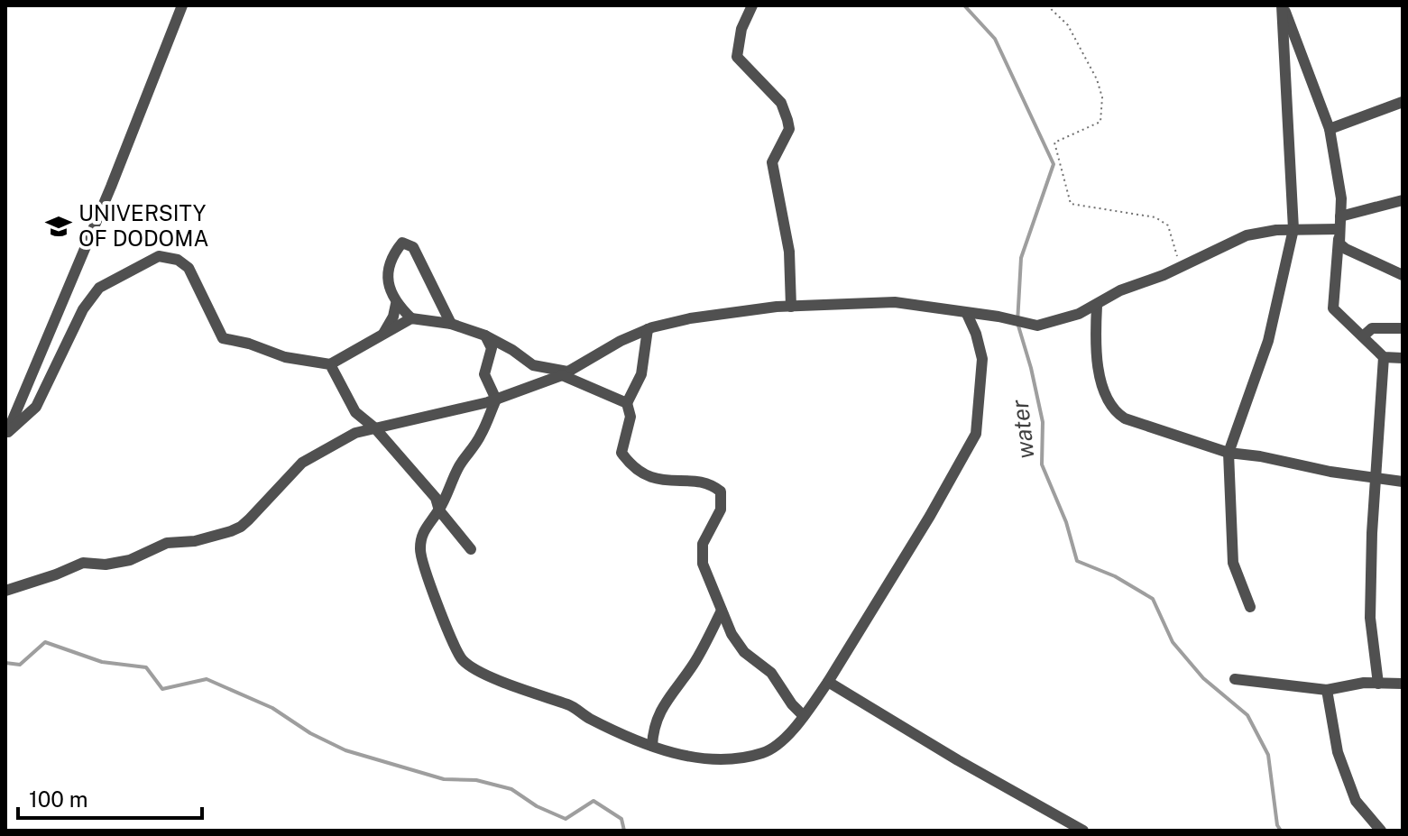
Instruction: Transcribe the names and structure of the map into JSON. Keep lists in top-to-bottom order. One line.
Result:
{"water":["water"],"places":{"school or university":["UNIVERSITY OF DODOMA"]},"scale_bar":"100 m"}
